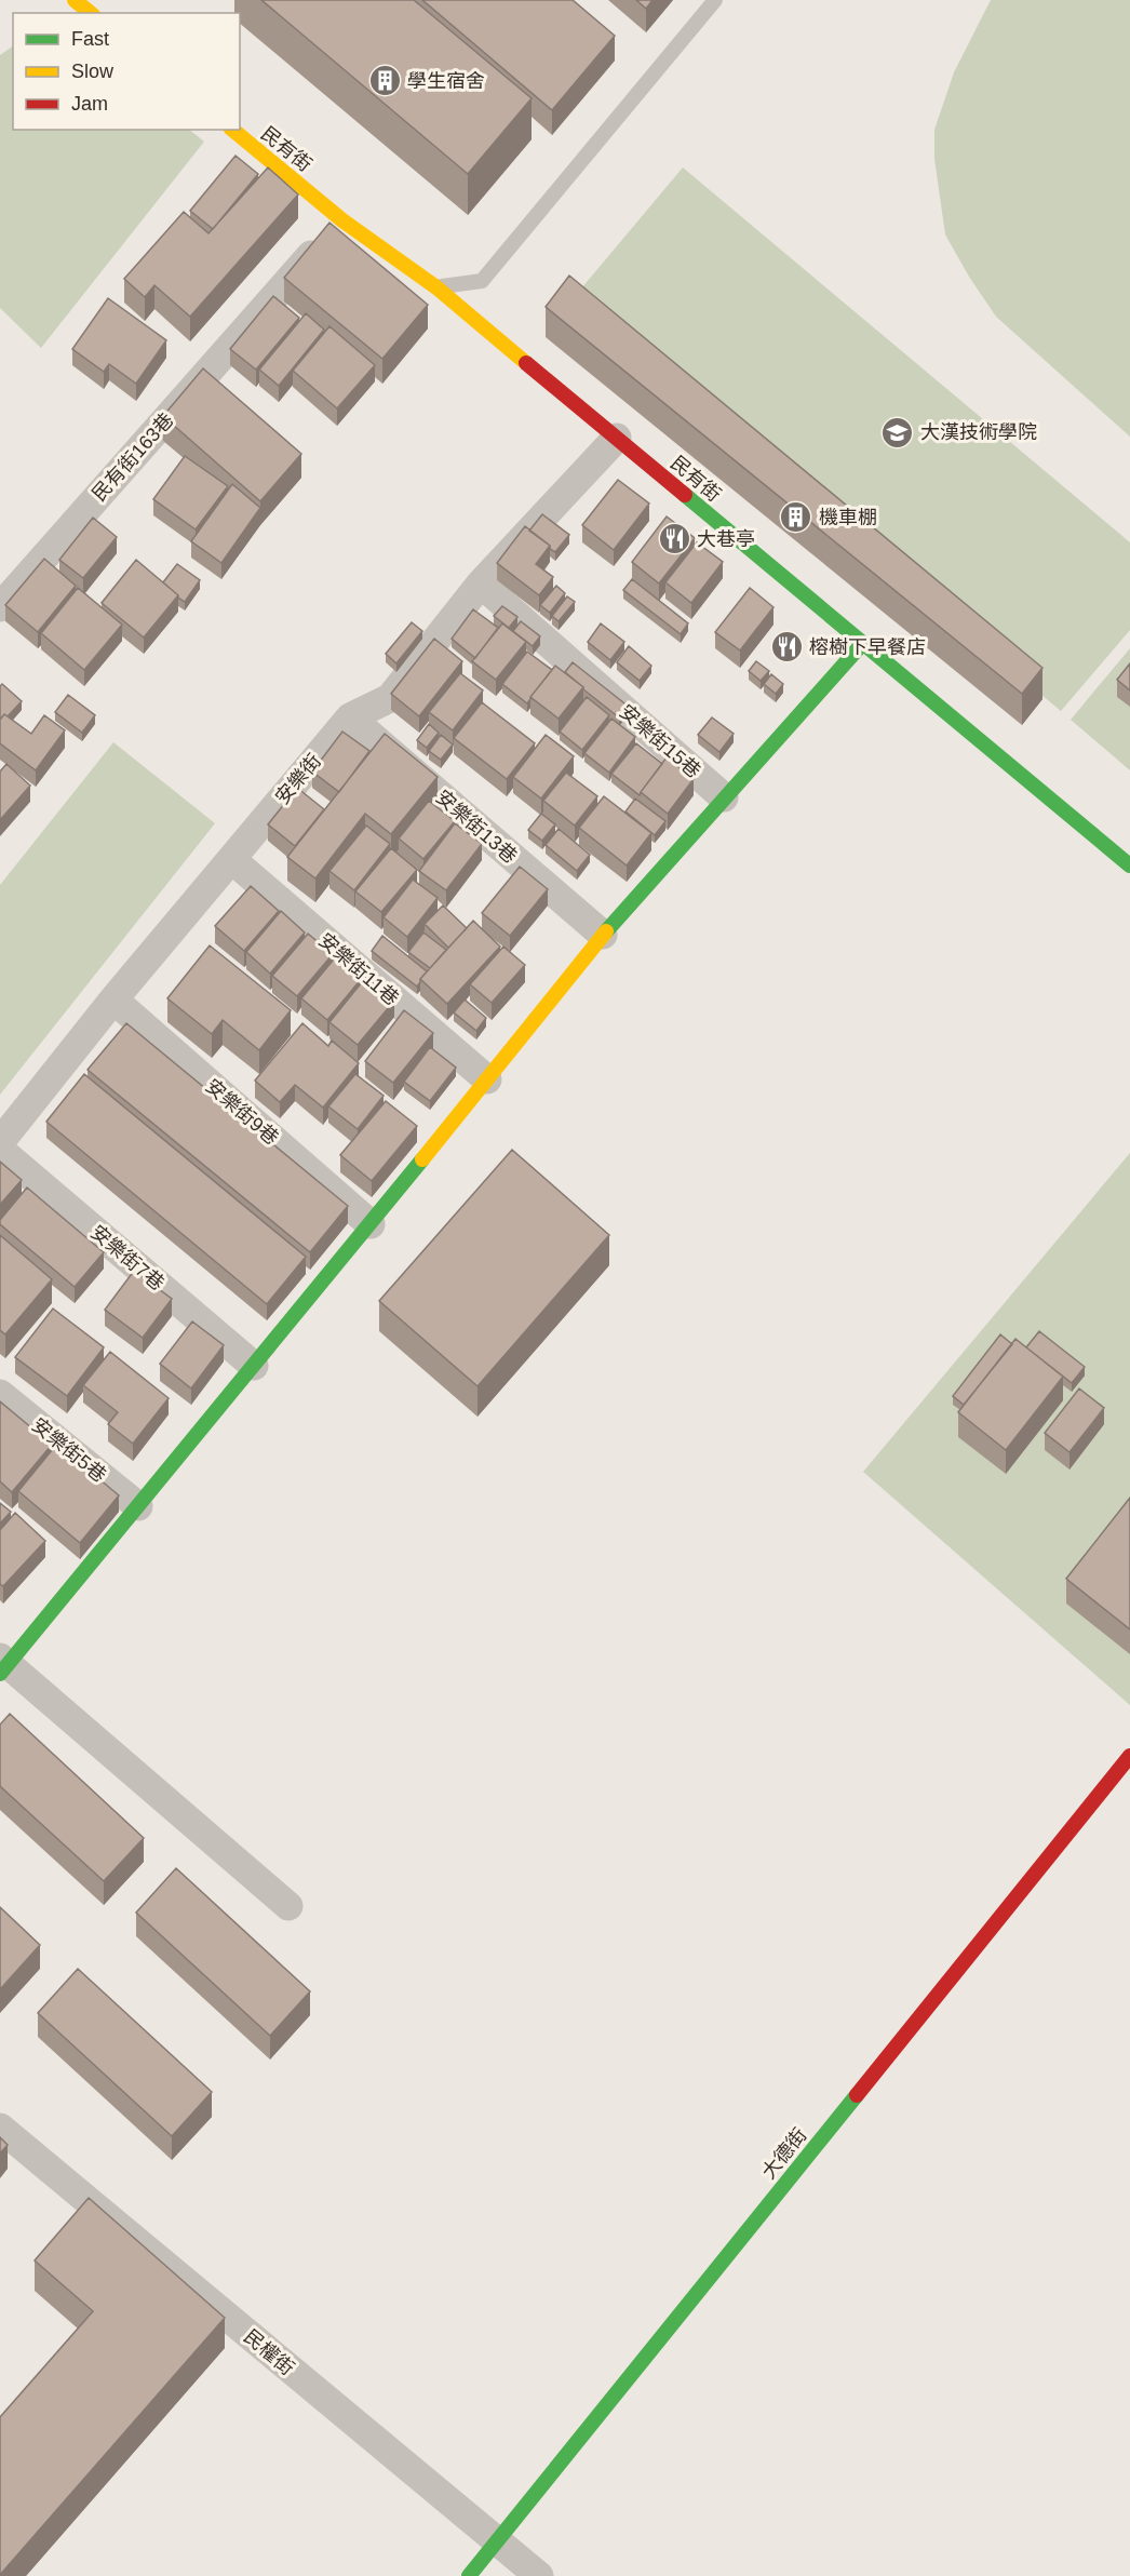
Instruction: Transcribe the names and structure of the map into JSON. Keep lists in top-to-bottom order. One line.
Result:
{"streets":{"street":["民有街","民有街163巷","安樂街15巷","安樂街","安樂街13巷","安樂街11巷","安樂街9巷","安樂街7巷","安樂街5巷","大德街","民權街"]},"crossings":[["民有街","民有街163巷"],["民有街","安樂街"],["安樂街15巷","安樂街"],["安樂街","安樂街13巷"],["安樂街","安樂街11巷"],["安樂街","安樂街9巷"],["大德街","民權街"]],"places":{"building":["學生宿舍","機車棚"],"school or university":["大漢技術學院"],"restaurant":["大巷亭","榕樹下早餐店"]},"legend":["Fast","Slow","Jam"]}
